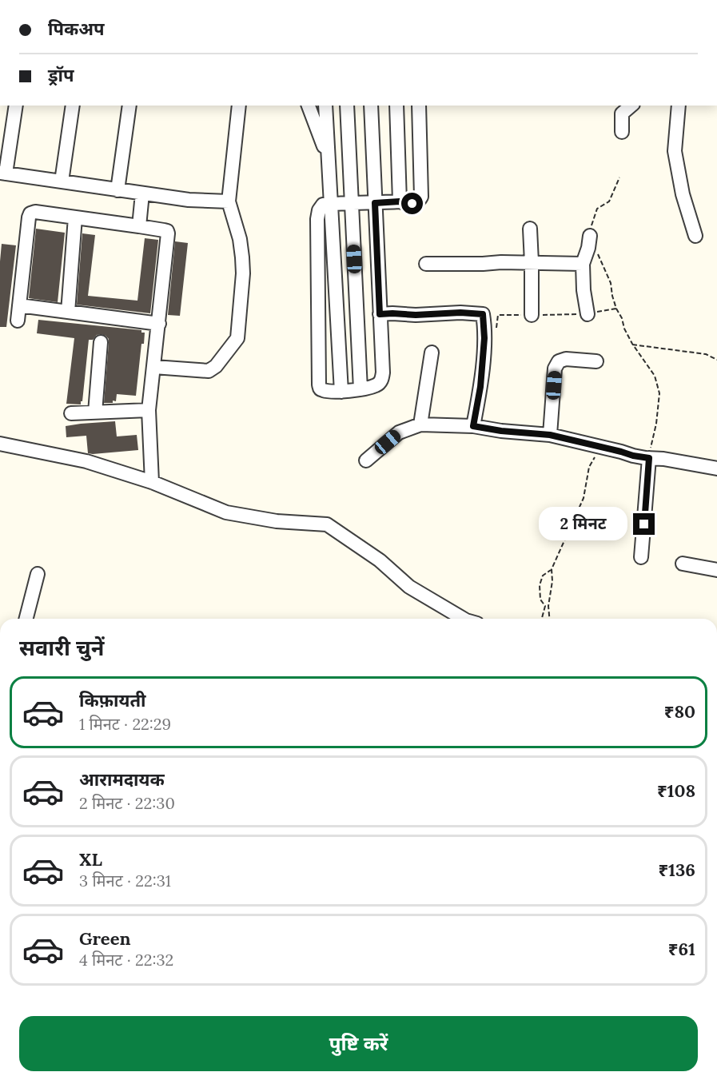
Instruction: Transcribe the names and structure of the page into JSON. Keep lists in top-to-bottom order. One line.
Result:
{"page":{"banner":["पिकअप","ड्रॉप"],"bubble":"2 मिनट","heading":"सवारी चुनें","list":[{"name":"किफ़ायती","note":"1 मिनट · 22:29","value":"₹80"},{"name":"आरामदायक","note":"2 मिनट · 22:30","value":"₹108"},{"name":"XL","note":"3 मिनट · 22:31","value":"₹136"},{"name":"Green","note":"4 मिनट · 22:32","value":"₹61"}],"buttons":"पुष्टि करें"}}
